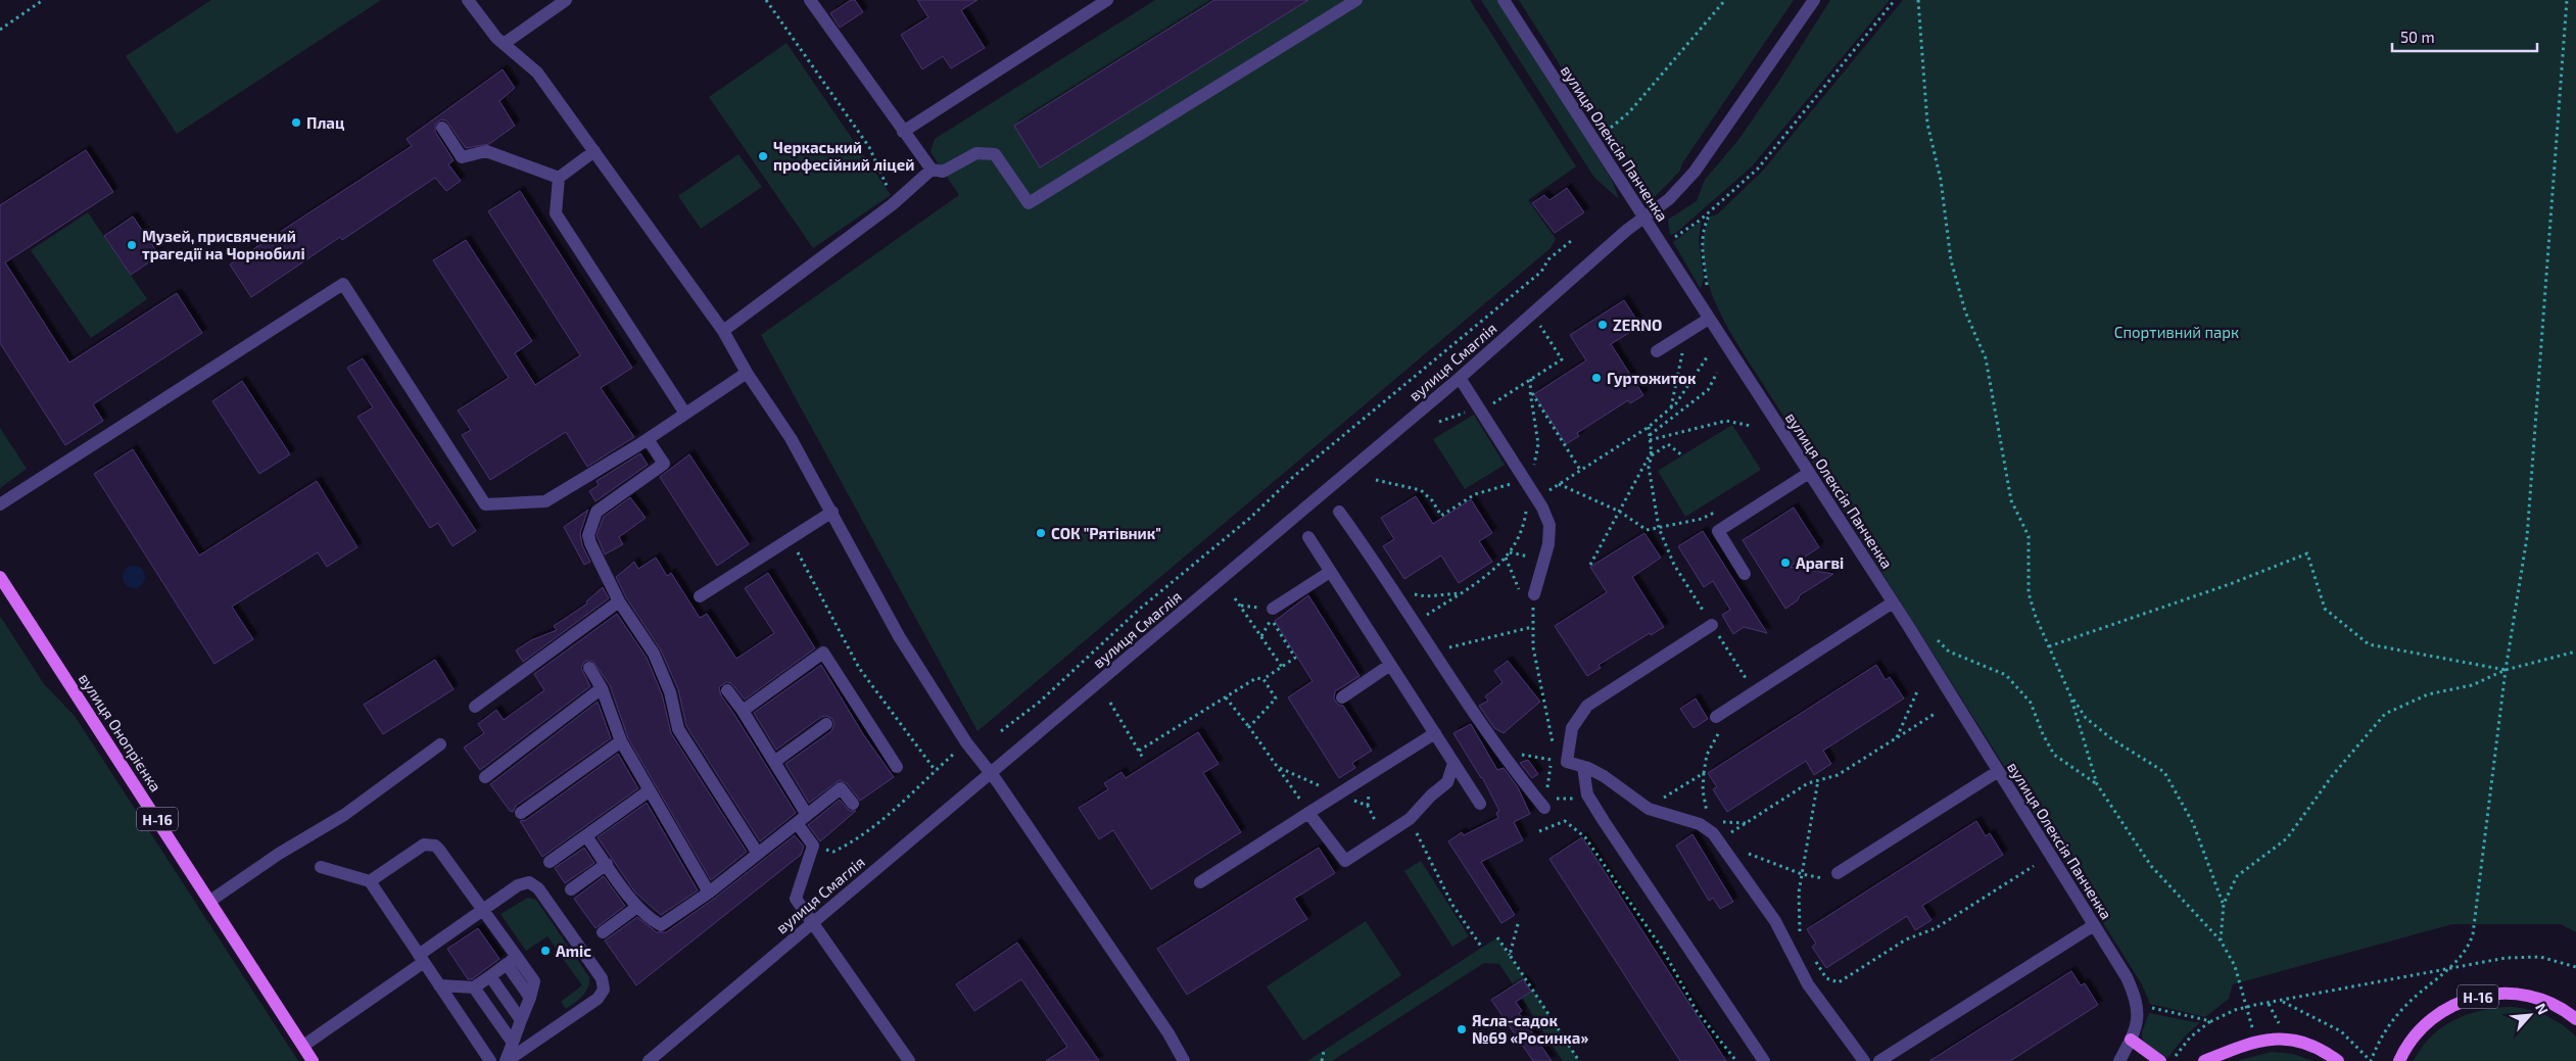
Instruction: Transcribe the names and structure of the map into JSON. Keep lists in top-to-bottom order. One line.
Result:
{"streets":{"main road":["вулиця Онопрієнка","Н-16"],"street":["вулиця Олексія Панченка","вулиця Смаглія"]},"crossings":[["вулиця Олексія Панченка","вулиця Смаглія"]],"parks":["Спортивний парк"],"places":["Плац","Черкаський професійний ліцей","Музей, присвячений трагедії на Чорнобилі","ZERNO","Гуртожиток","СОК \"Рятівник\"","Арагві","Amic","Ясла-садок №69 «Росинка»"],"scale_bar":"50 m","north":"top right"}
